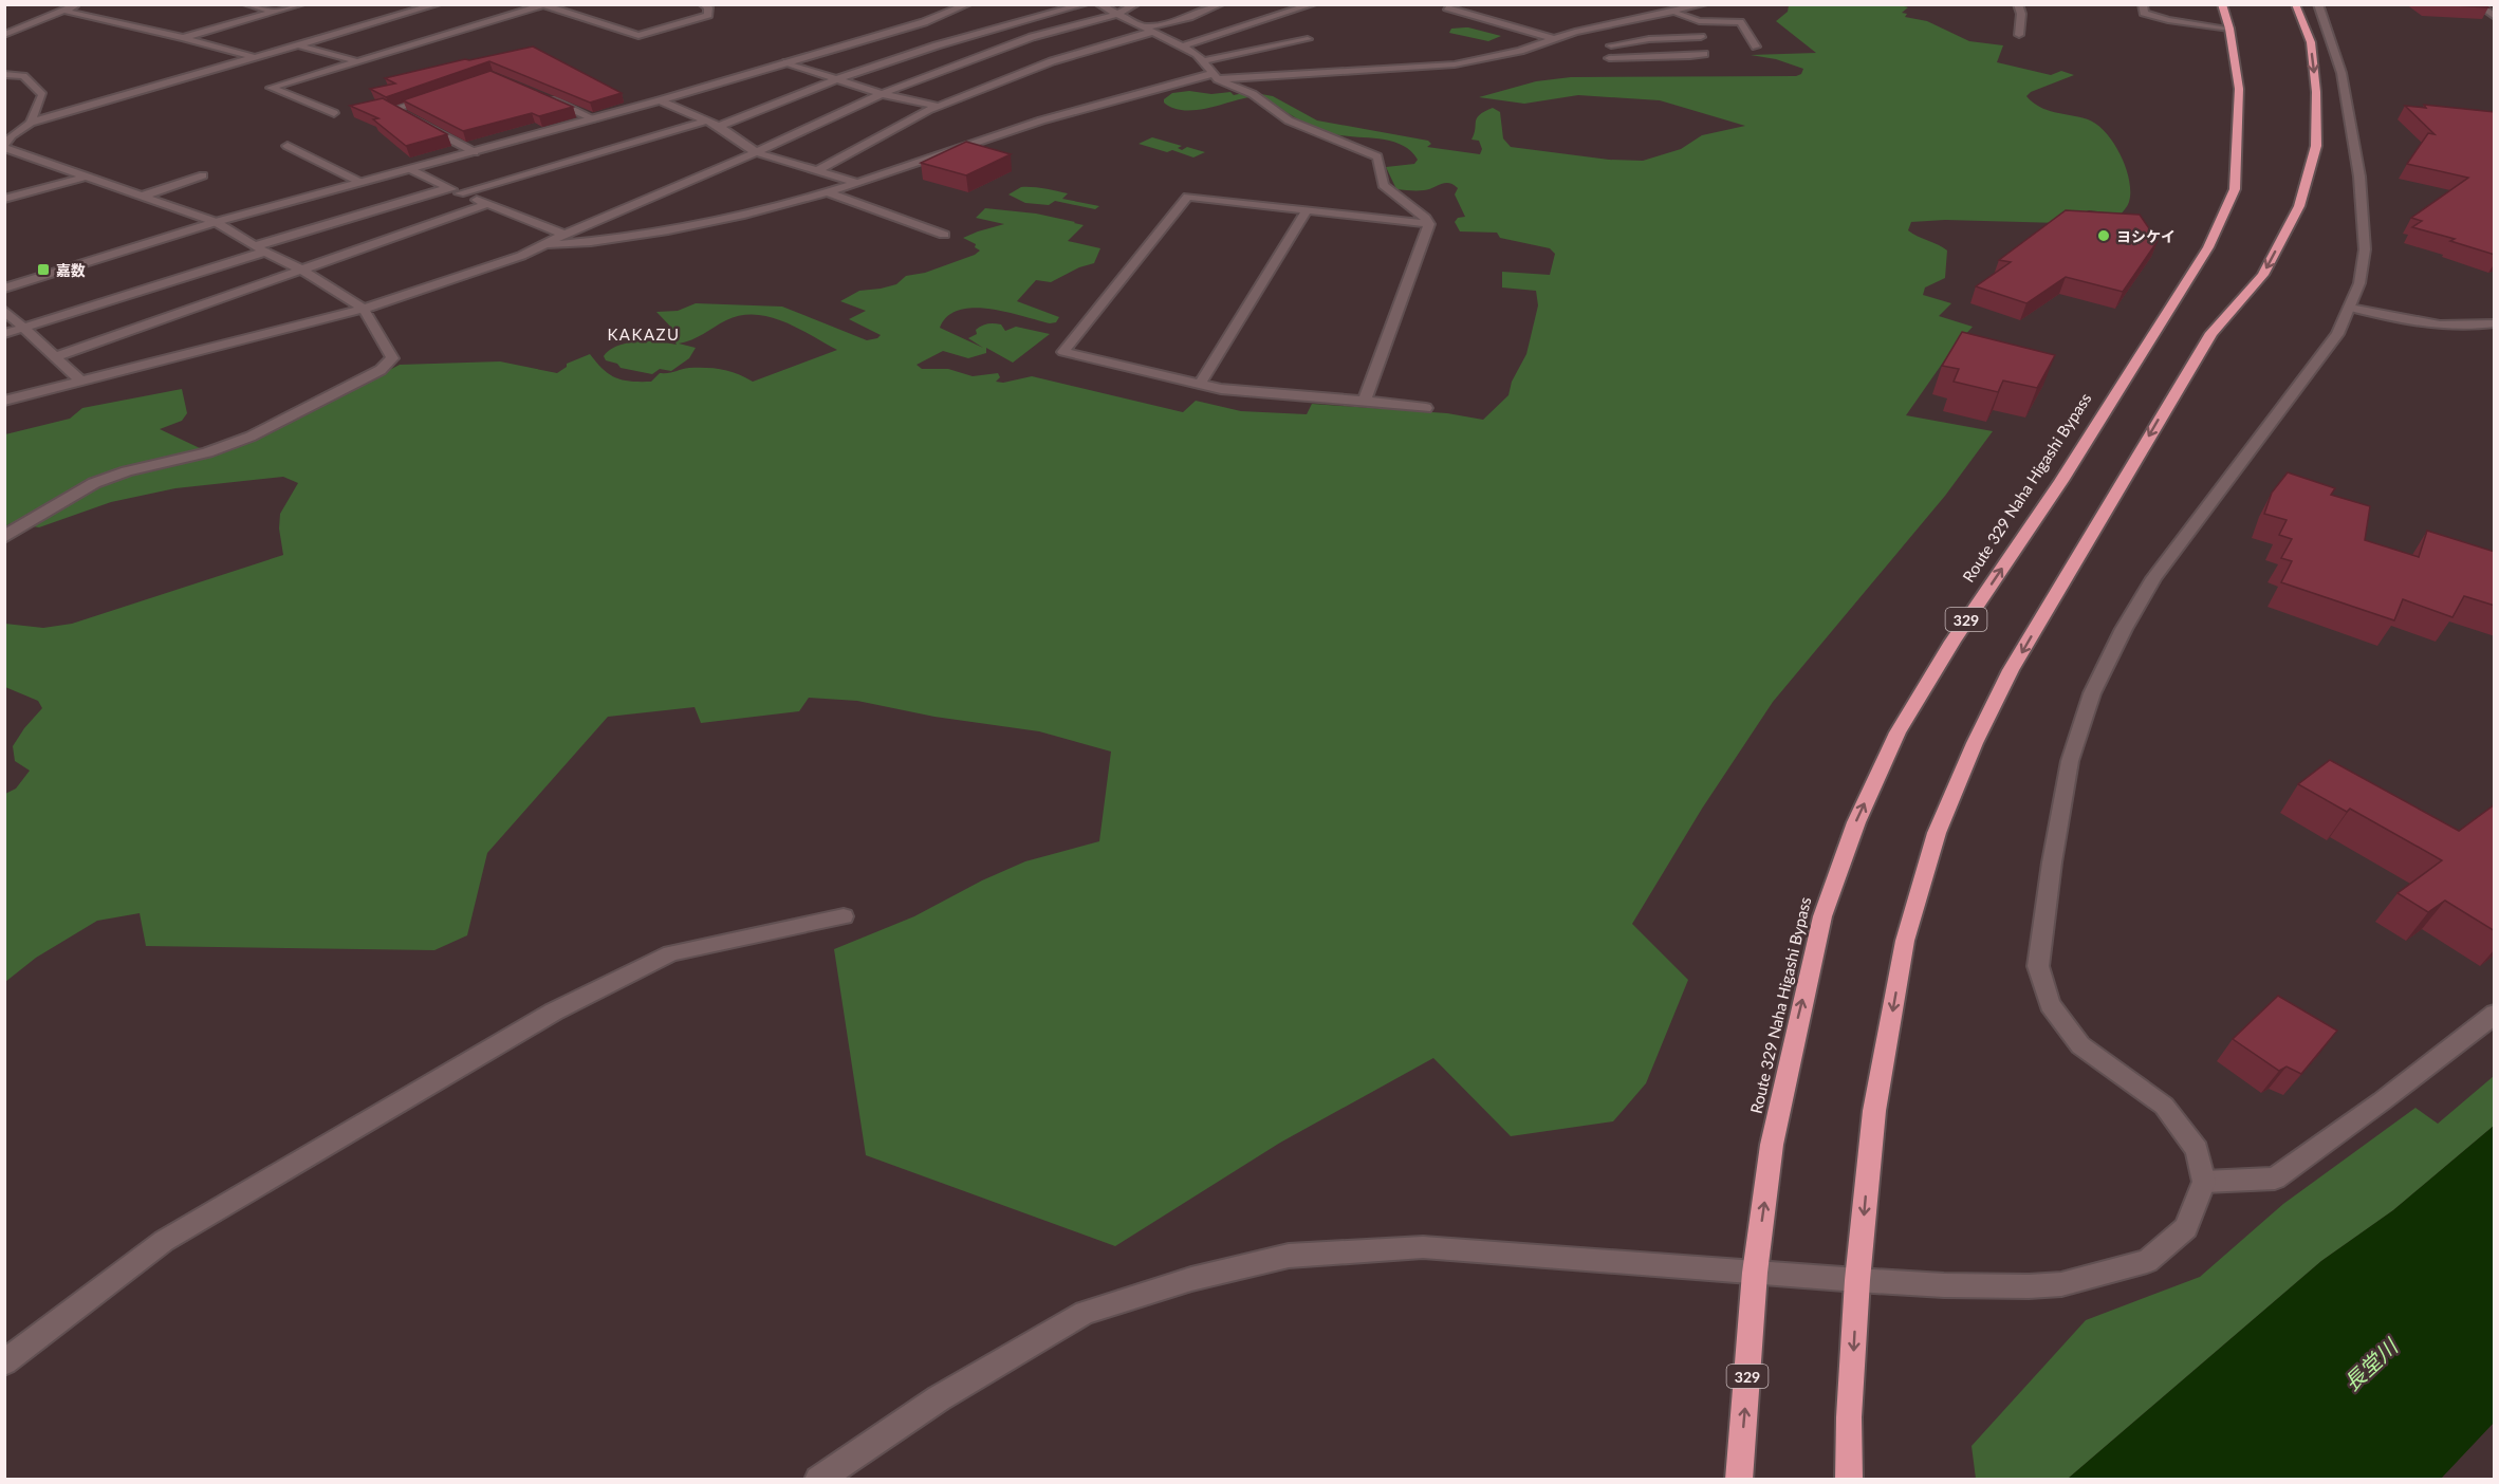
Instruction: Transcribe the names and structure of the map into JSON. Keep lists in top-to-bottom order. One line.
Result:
{"streets":{"highway":["Route 329 Naha Higashi Bypass","329"]},"districts":["KAKAZU"],"water":["長堂川"],"places":{"other":["ヨシケイ"],"transit":["嘉数"]}}
